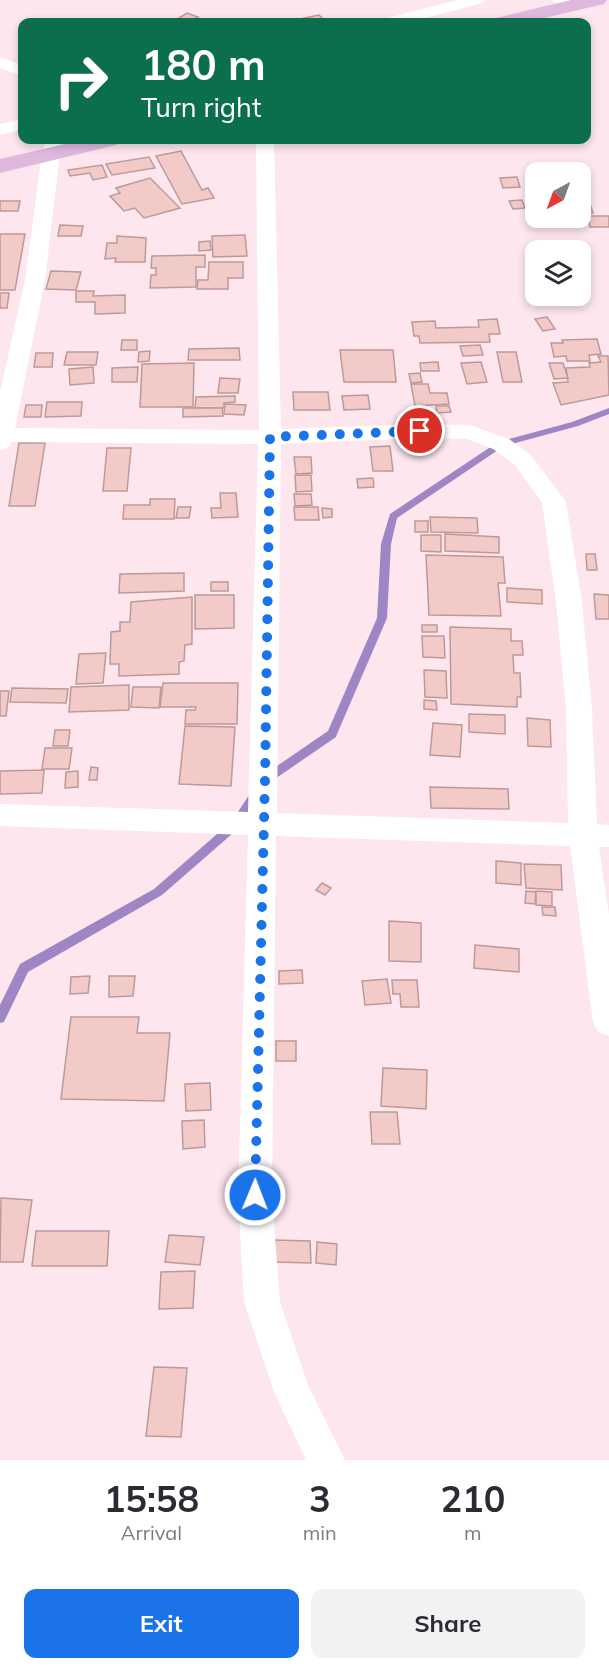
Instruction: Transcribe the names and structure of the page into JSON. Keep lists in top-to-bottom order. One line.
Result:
{"north":"bottom left","page":{"turn":["180 m","Turn right"],"eta":["15:58","Arrival","3","min","210","m"],"buttons":["Exit","Share"]}}
